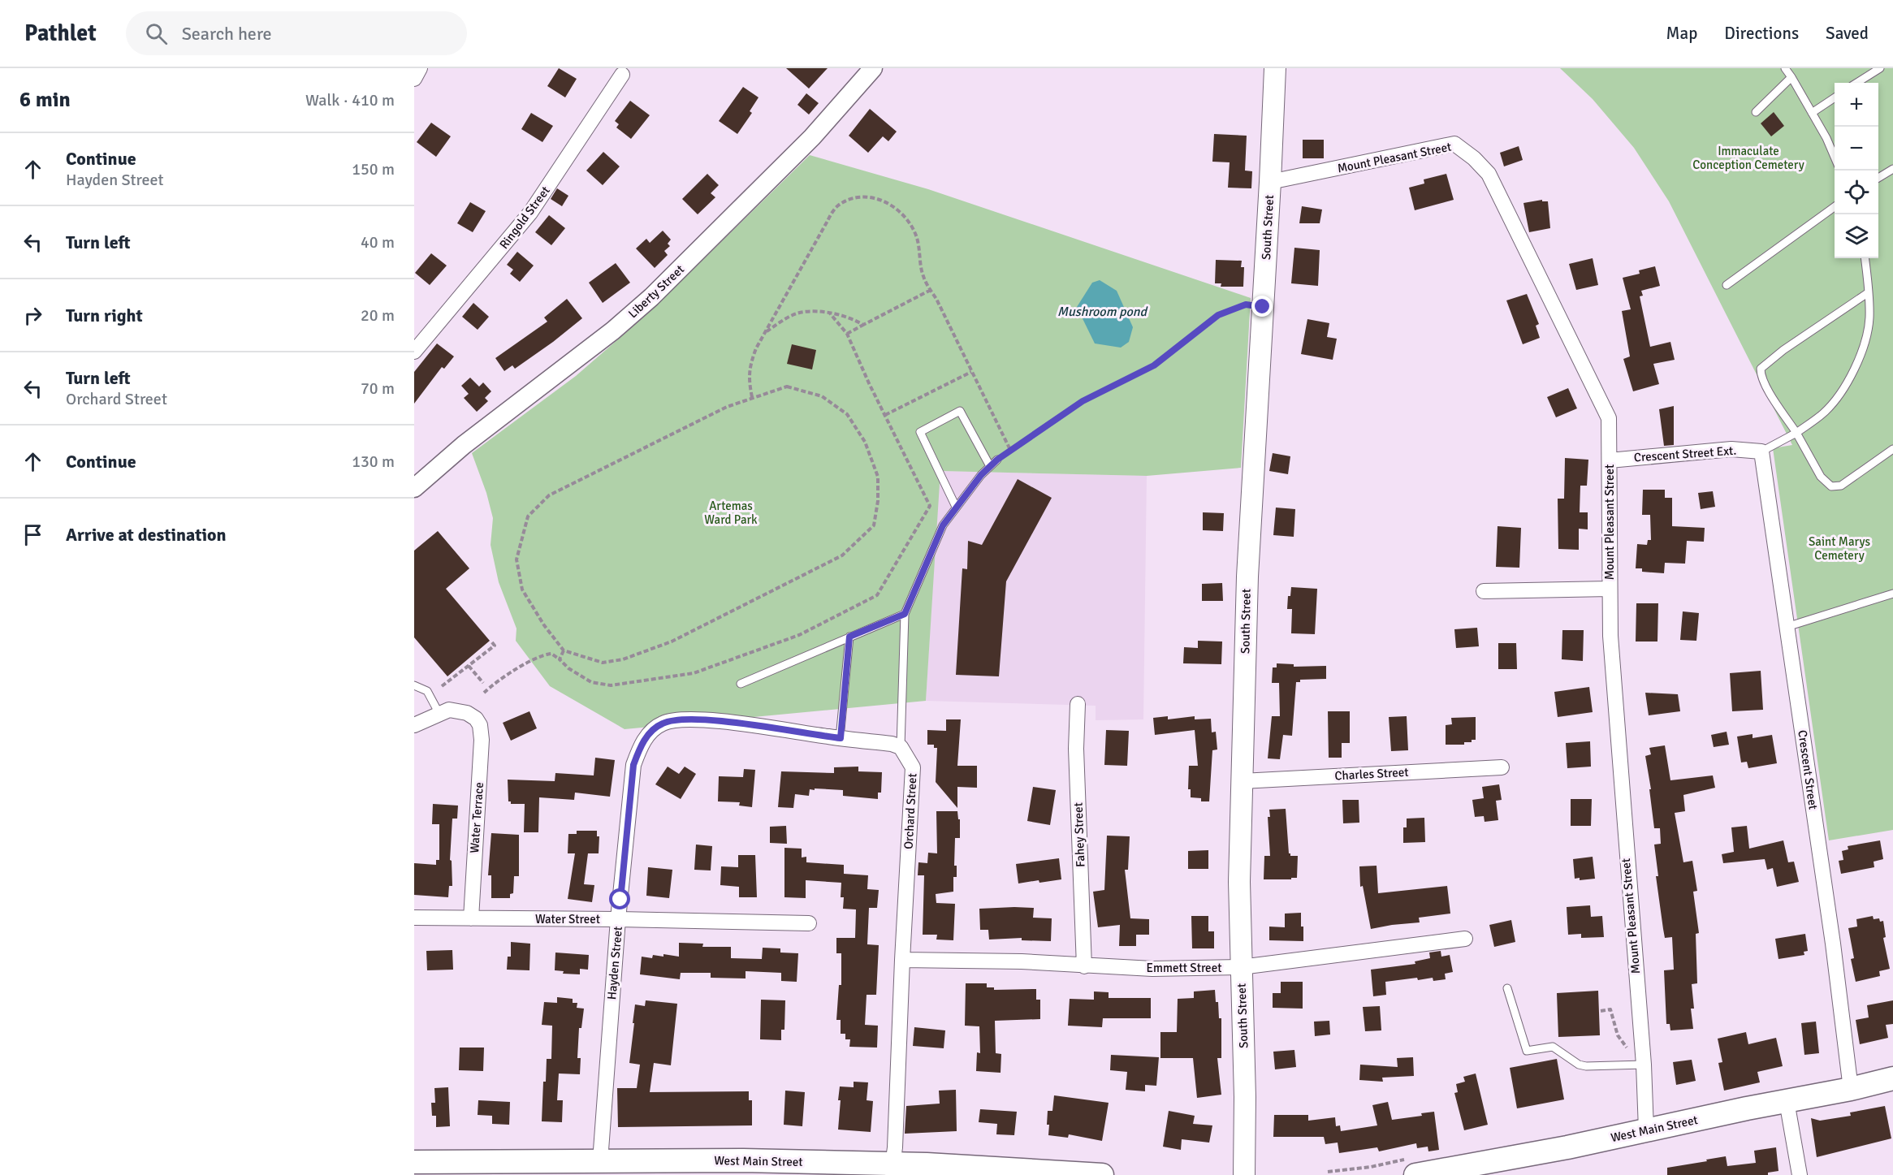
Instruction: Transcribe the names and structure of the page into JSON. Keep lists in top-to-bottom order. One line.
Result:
{"streets":{"main road":["South Street","West Main Street"],"street":["Mount Pleasant Street","Ringold Street","Liberty Street","Crescent Street Ext.","Crescent Street","Charles Street","Orchard Street","Water Terrace","Fahey Street","Water Street","Hayden Street","Emmett Street"]},"crossings":[["Mount Pleasant Street","South Street"],["Mount Pleasant Street","Crescent Street Ext."],["Mount Pleasant Street","West Main Street"],["South Street","Charles Street"],["South Street","Emmett Street"],["Crescent Street Ext.","Crescent Street"],["Crescent Street","West Main Street"],["Orchard Street","Hayden Street"],["Orchard Street","Emmett Street"],["Orchard Street","West Main Street"],["Water Terrace","Water Street"],["Fahey Street","Emmett Street"],["Water Street","Hayden Street"],["Hayden Street","West Main Street"]],"water":["Mushroom pond"],"parks":["Immaculate Conception Cemetery","Artemas Ward Park","Saint Marys Cemetery"],"page":{"header":"Pathlet","search":"Search here","nav":["Map","Directions","Saved"],"heading":["6 min","Walk · 410 m"],"map_buttons":["+","−"],"list":[["Continue","Hayden Street","150 m"],["Turn left","40 m"],["Turn right","20 m"],["Turn left","Orchard Street","70 m"],["Continue","130 m"],"Arrive at destination"]}}
